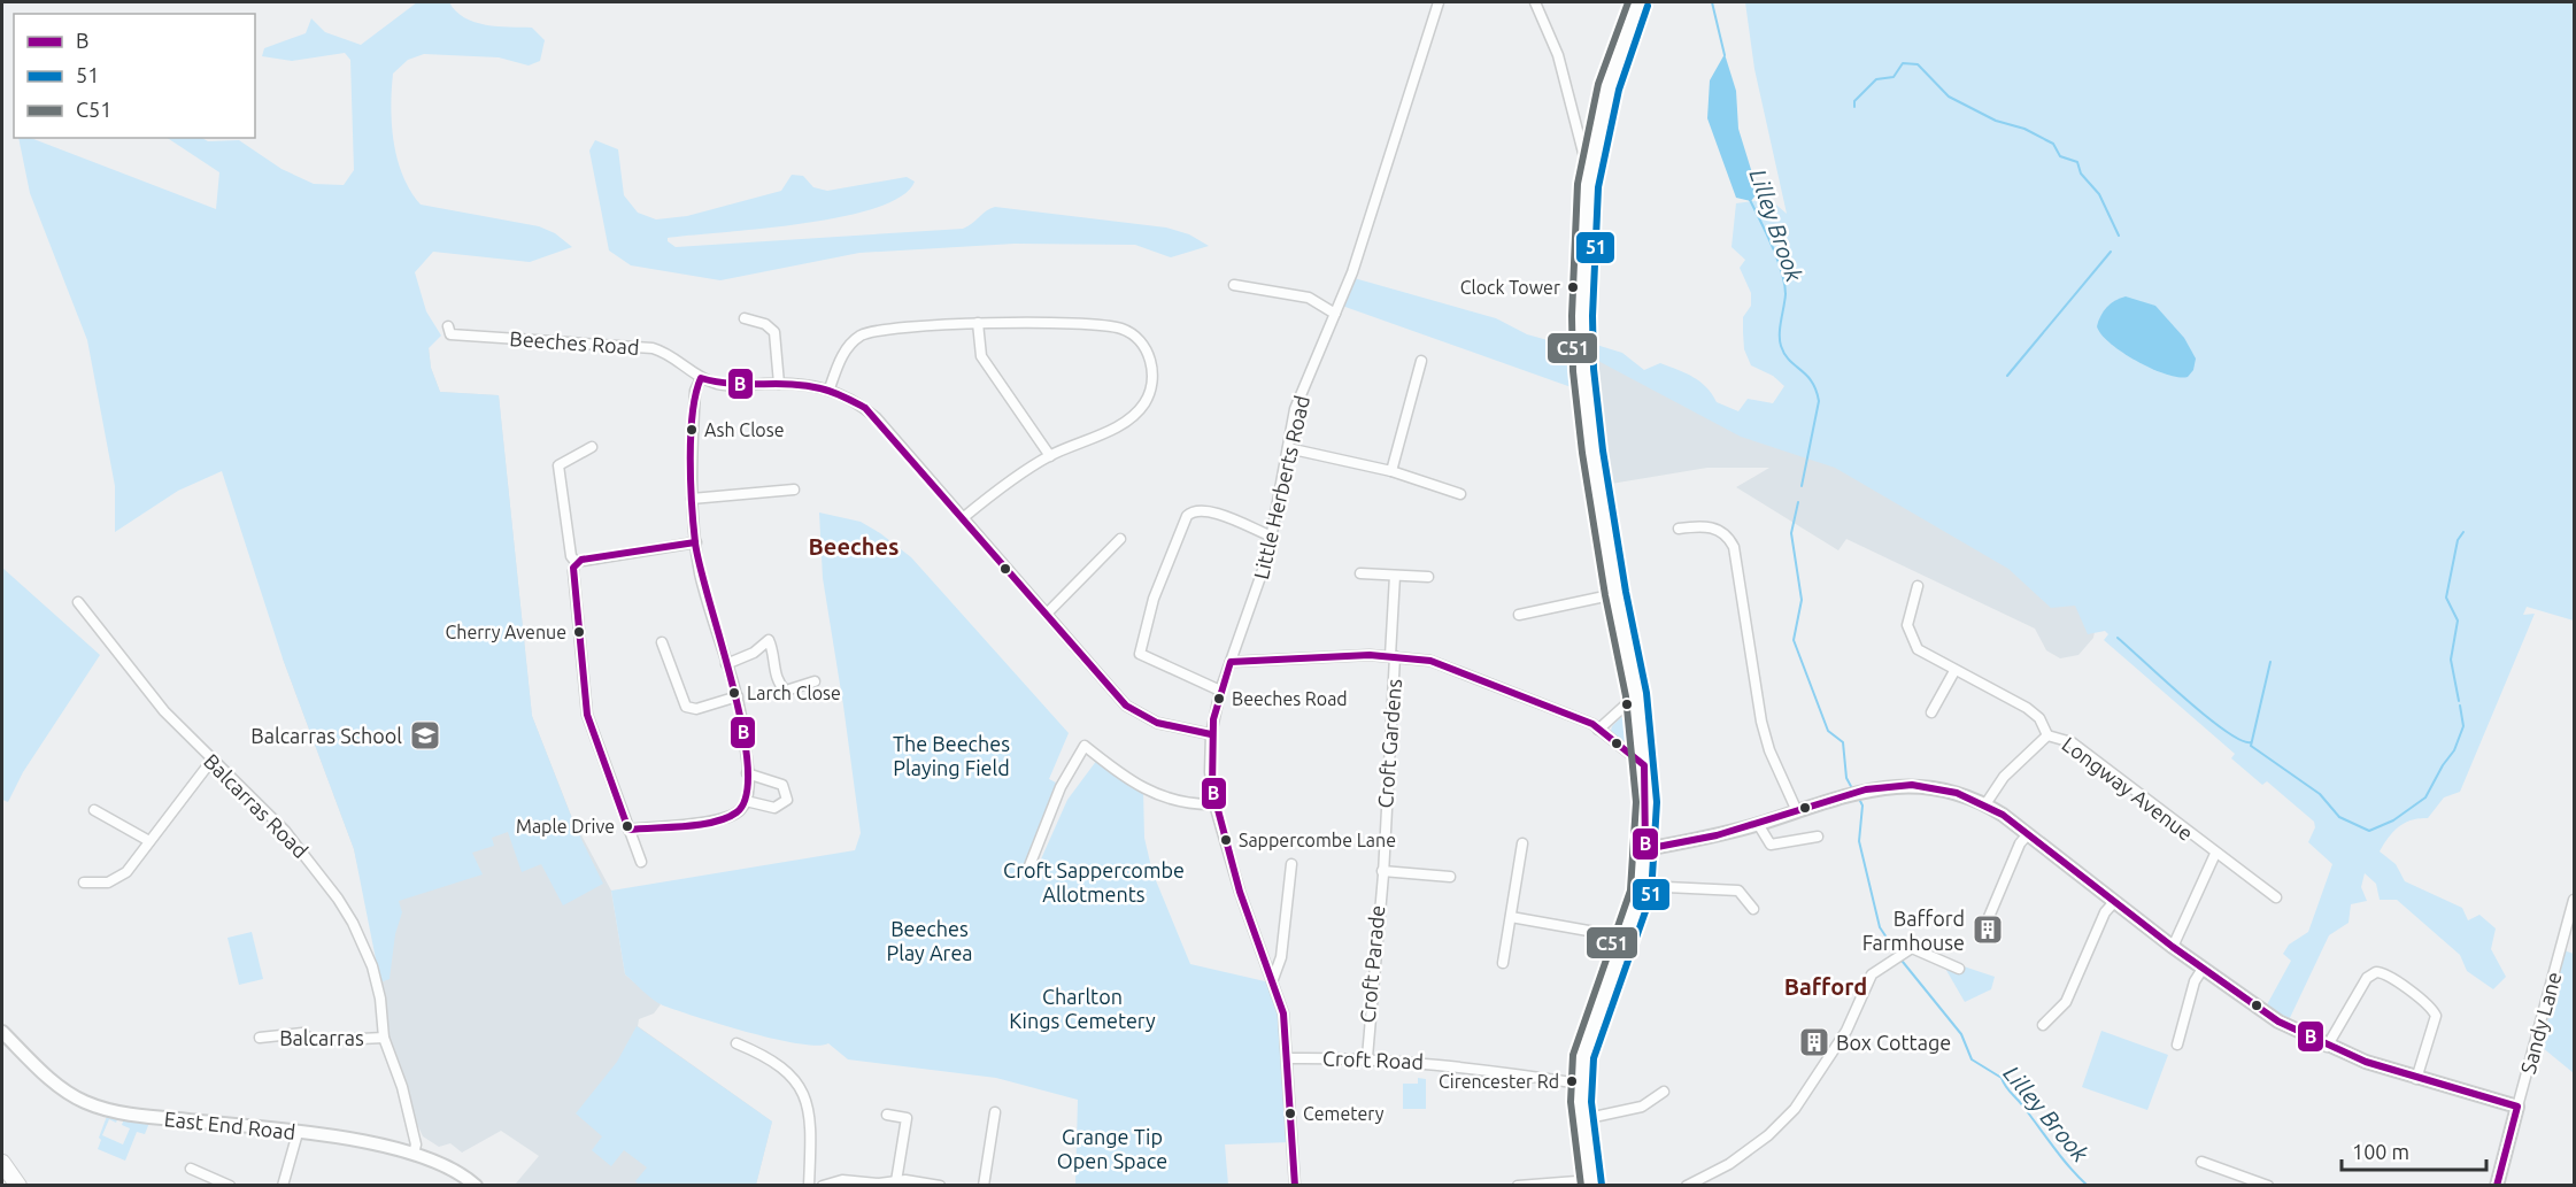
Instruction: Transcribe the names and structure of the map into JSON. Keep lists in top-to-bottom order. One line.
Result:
{"streets":{"street":["Beeches Road","Little Herberts Road","Croft Gardens","Longway Avenue","Balcarras Road","Sandy Lane","Balcarras","Croft Road","East End Road"]},"crossings":[["Beeches Road","Little Herberts Road"],["Little Herberts Road","Croft Road"],["Croft Gardens","Croft Road"],["Balcarras Road","Balcarras"],["Balcarras Road","East End Road"]],"districts":["Beeches","Bafford"],"water":["Lilley Brook"],"parks":["The Beeches Playing Field","Croft Sappercombe Allotments","Beeches Play Area","Charlton Kings Cemetery","Grange Tip Open Space"],"places":{"other":["Clock Tower","Ash Close","Cherry Avenue","Larch Close","Beeches Road","Maple Drive","Sappercombe Lane","Cirencester Rd","Cemetery"],"school or university":["Balcarras School"],"building":["Bafford Farmhouse","Box Cottage"]},"lines":["transit line C51","transit line 51","transit line B"],"legend":["B","51","C51"],"scale_bar":"100 m"}
